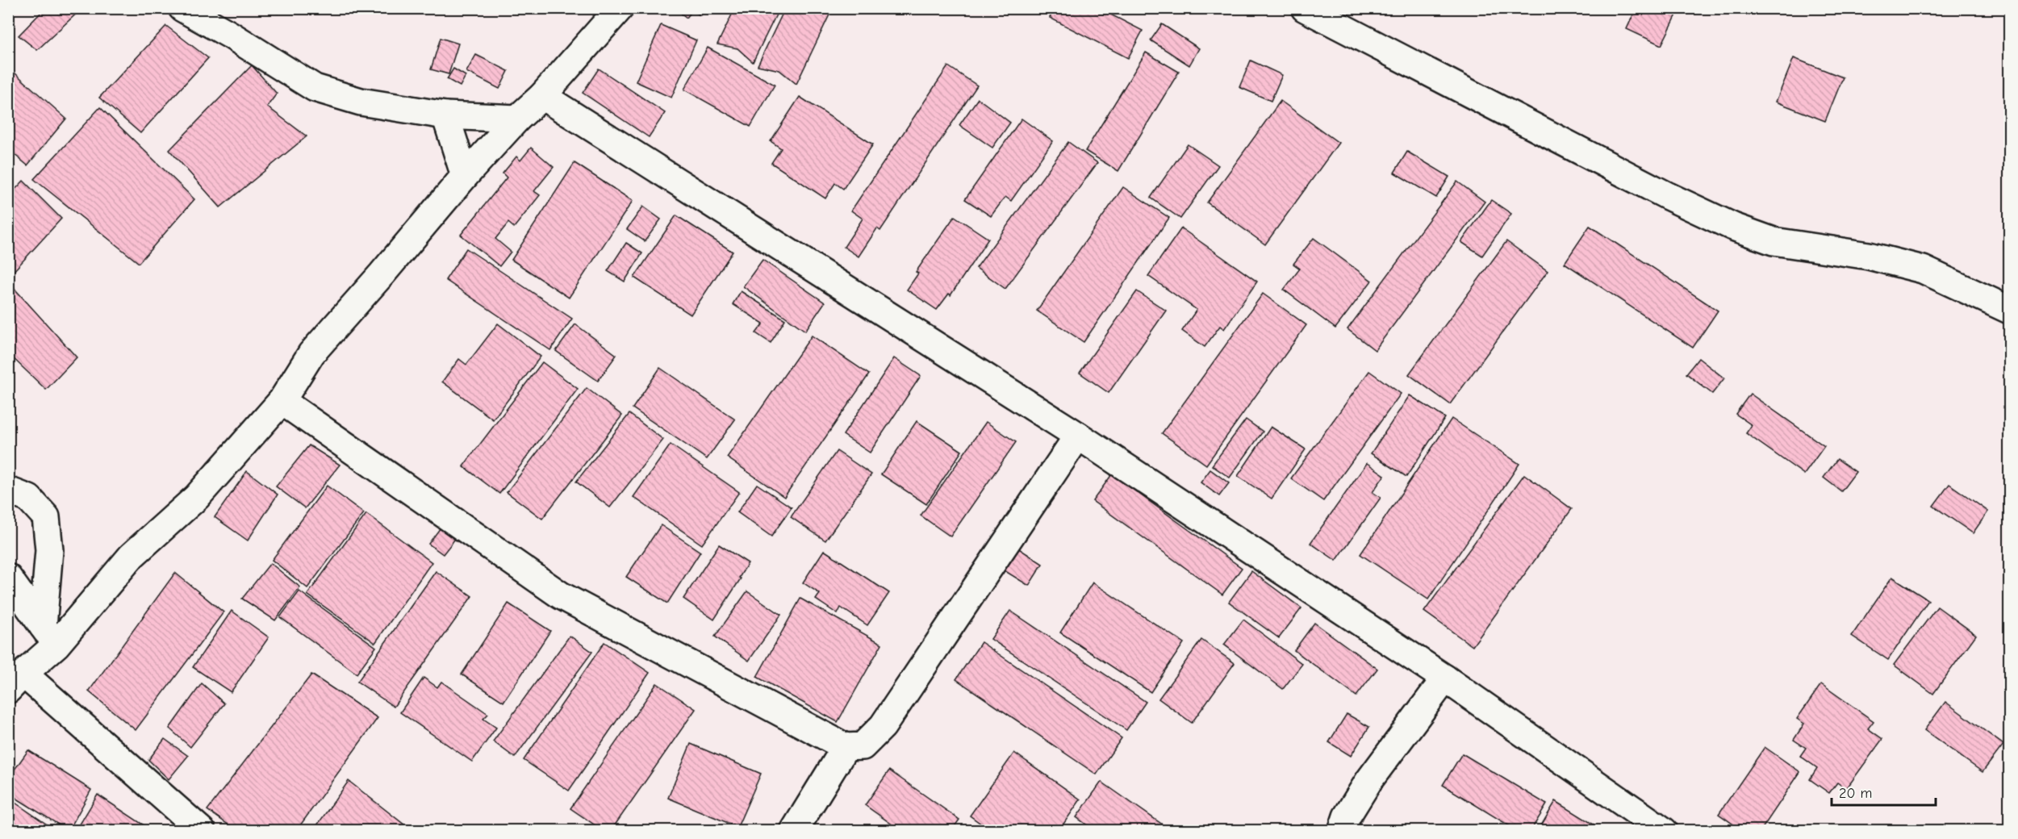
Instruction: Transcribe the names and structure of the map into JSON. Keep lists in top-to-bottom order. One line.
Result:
{"scale_bar":"20 m"}
